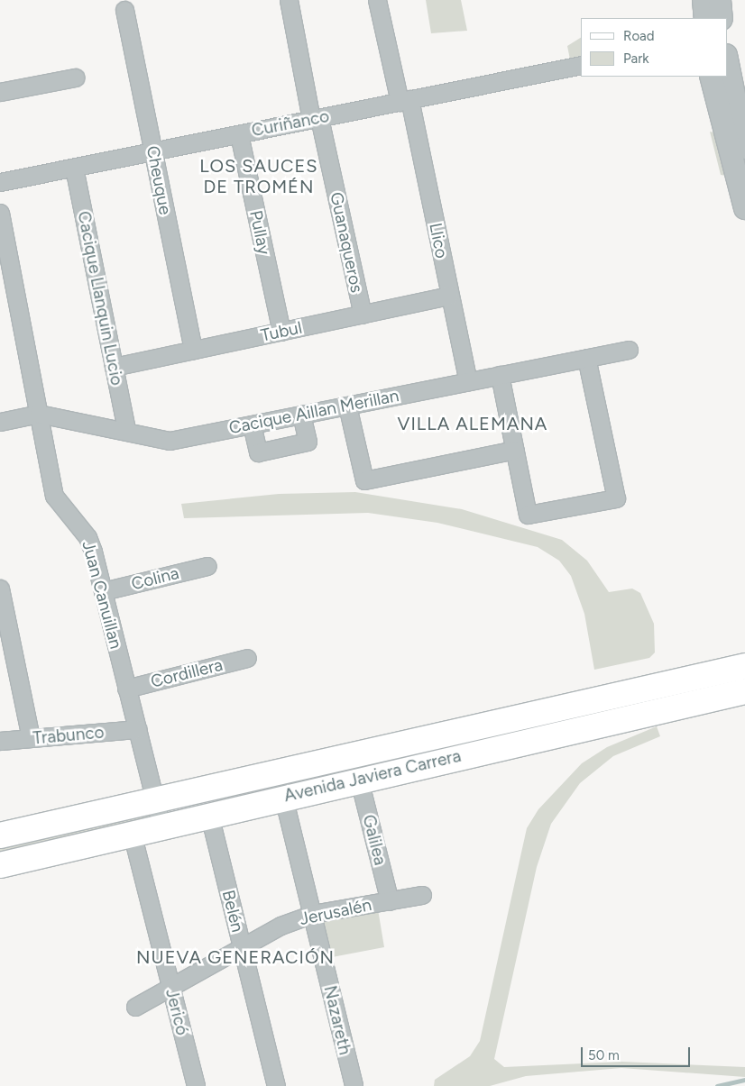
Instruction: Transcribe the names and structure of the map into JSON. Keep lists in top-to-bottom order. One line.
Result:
{"streets":{"main road":["Avenida Javiera Carrera"],"street":["Curiñanco","Cheuque","Pullay","Llico","Guanaqueros","Cacique Llanquin Lucio","Tubul","Cacique Aillan Merillan","Colina","Juan Canuillan","Cordillera","Trabunco","Galilea","Belén","Jerusalén","Jericó","Nazareth"]},"crossings":[["Curiñanco","Cheuque"],["Curiñanco","Pullay"],["Curiñanco","Llico"],["Curiñanco","Guanaqueros"],["Curiñanco","Cacique Llanquin Lucio"],["Cheuque","Tubul"],["Pullay","Tubul"],["Llico","Tubul"],["Llico","Cacique Aillan Merillan"],["Guanaqueros","Tubul"],["Cacique Llanquin Lucio","Tubul"],["Cacique Llanquin Lucio","Cacique Aillan Merillan"],["Cacique Aillan Merillan","Juan Canuillan"],["Colina","Juan Canuillan"],["Juan Canuillan","Cordillera"],["Juan Canuillan","Trabunco"],["Juan Canuillan","Avenida Javiera Carrera"],["Avenida Javiera Carrera","Galilea"],["Avenida Javiera Carrera","Belén"],["Avenida Javiera Carrera","Jericó"],["Avenida Javiera Carrera","Nazareth"],["Galilea","Jerusalén"],["Belén","Jerusalén"],["Jerusalén","Jericó"],["Jerusalén","Nazareth"]],"districts":["LOS SAUCES DE TROMÉN","VILLA ALEMANA","NUEVA GENERACIÓN"],"legend":["Road","Park"],"scale_bar":"50 m"}
